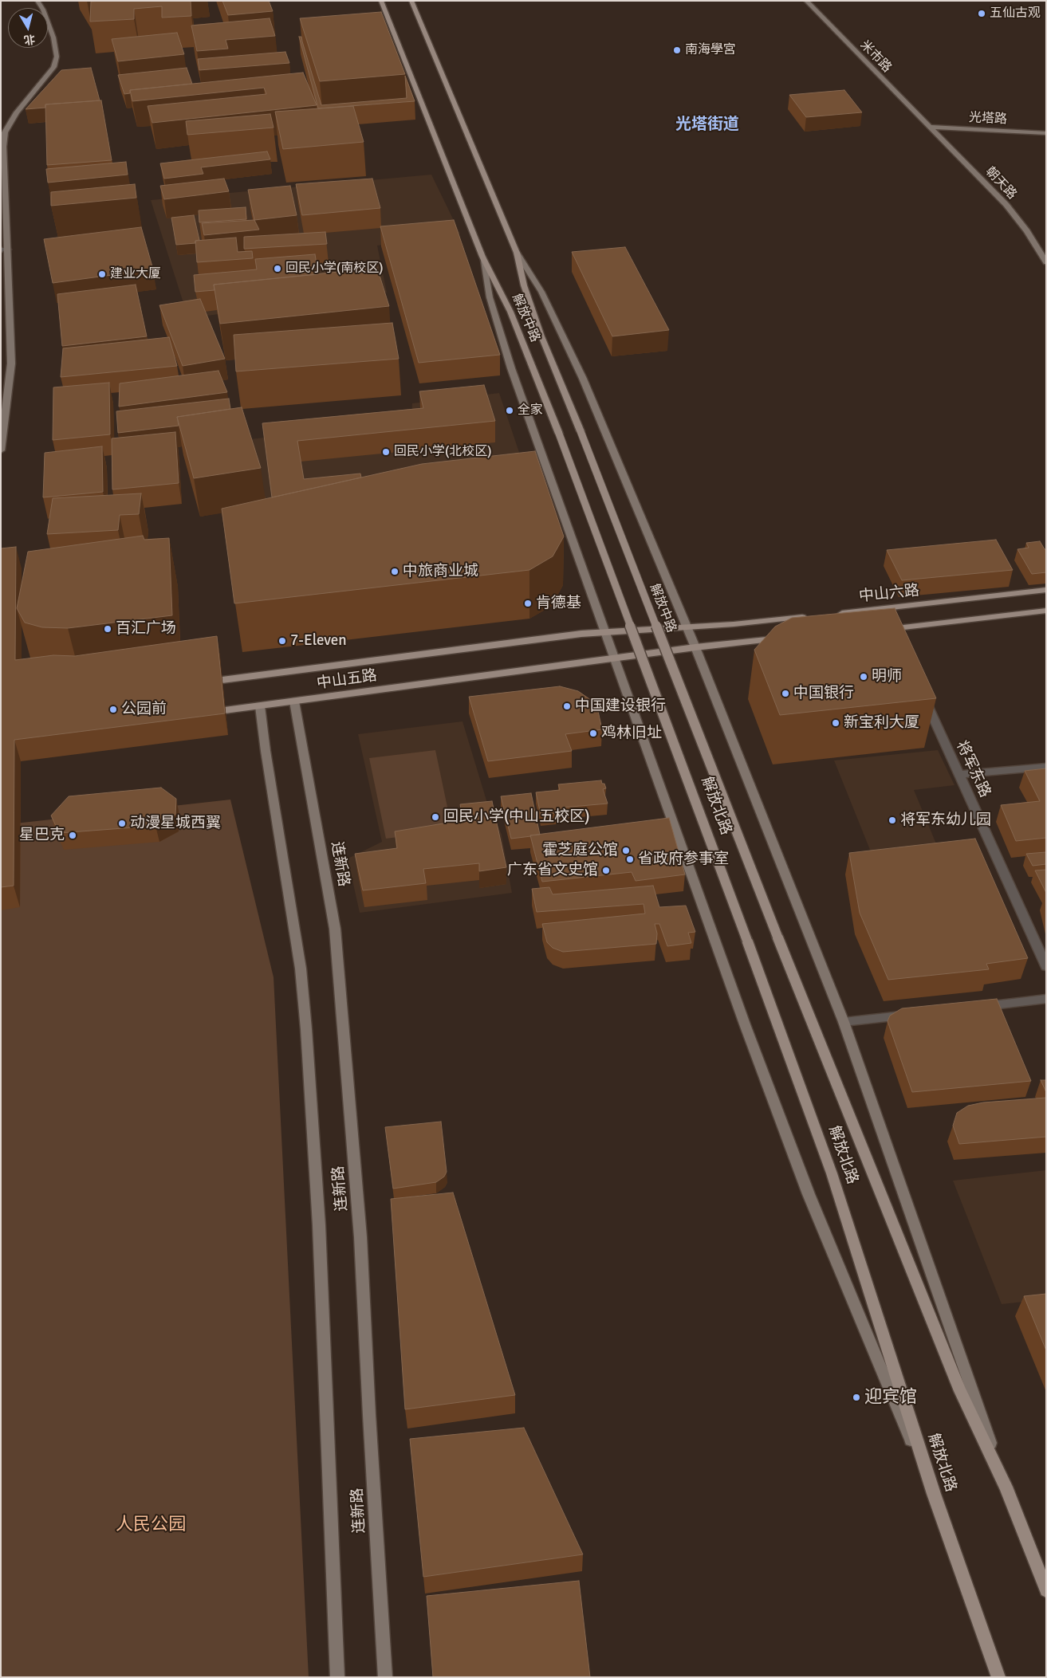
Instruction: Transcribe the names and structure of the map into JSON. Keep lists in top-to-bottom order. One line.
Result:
{"streets":{"main road":["米市路","光塔路","朝天路","解放中路","中山六路","中山五路","解放北路","连新路"],"street":["将军东路"]},"crossings":[["米市路","光塔路"],["米市路","朝天路"],["光塔路","朝天路"],["解放中路","解放北路"],["中山五路","连新路"]],"districts":["光塔街道"],"parks":["人民公园"],"places":["五仙古观","南海學宮","回民小学(南校区)","建业大厦","全家","回民小学(北校区)","中旅商业城","肯德基","百汇广场","7-Eleven","明师","中国银行","中国建设银行","公园前","新宝利大厦","鸡林旧址","回民小学(中山五校区)","将军东幼儿园","动漫星城西翼","星巴克","霍芝庭公馆","省政府参事室","广东省文史馆","迎宾馆"],"north":"bottom"}
